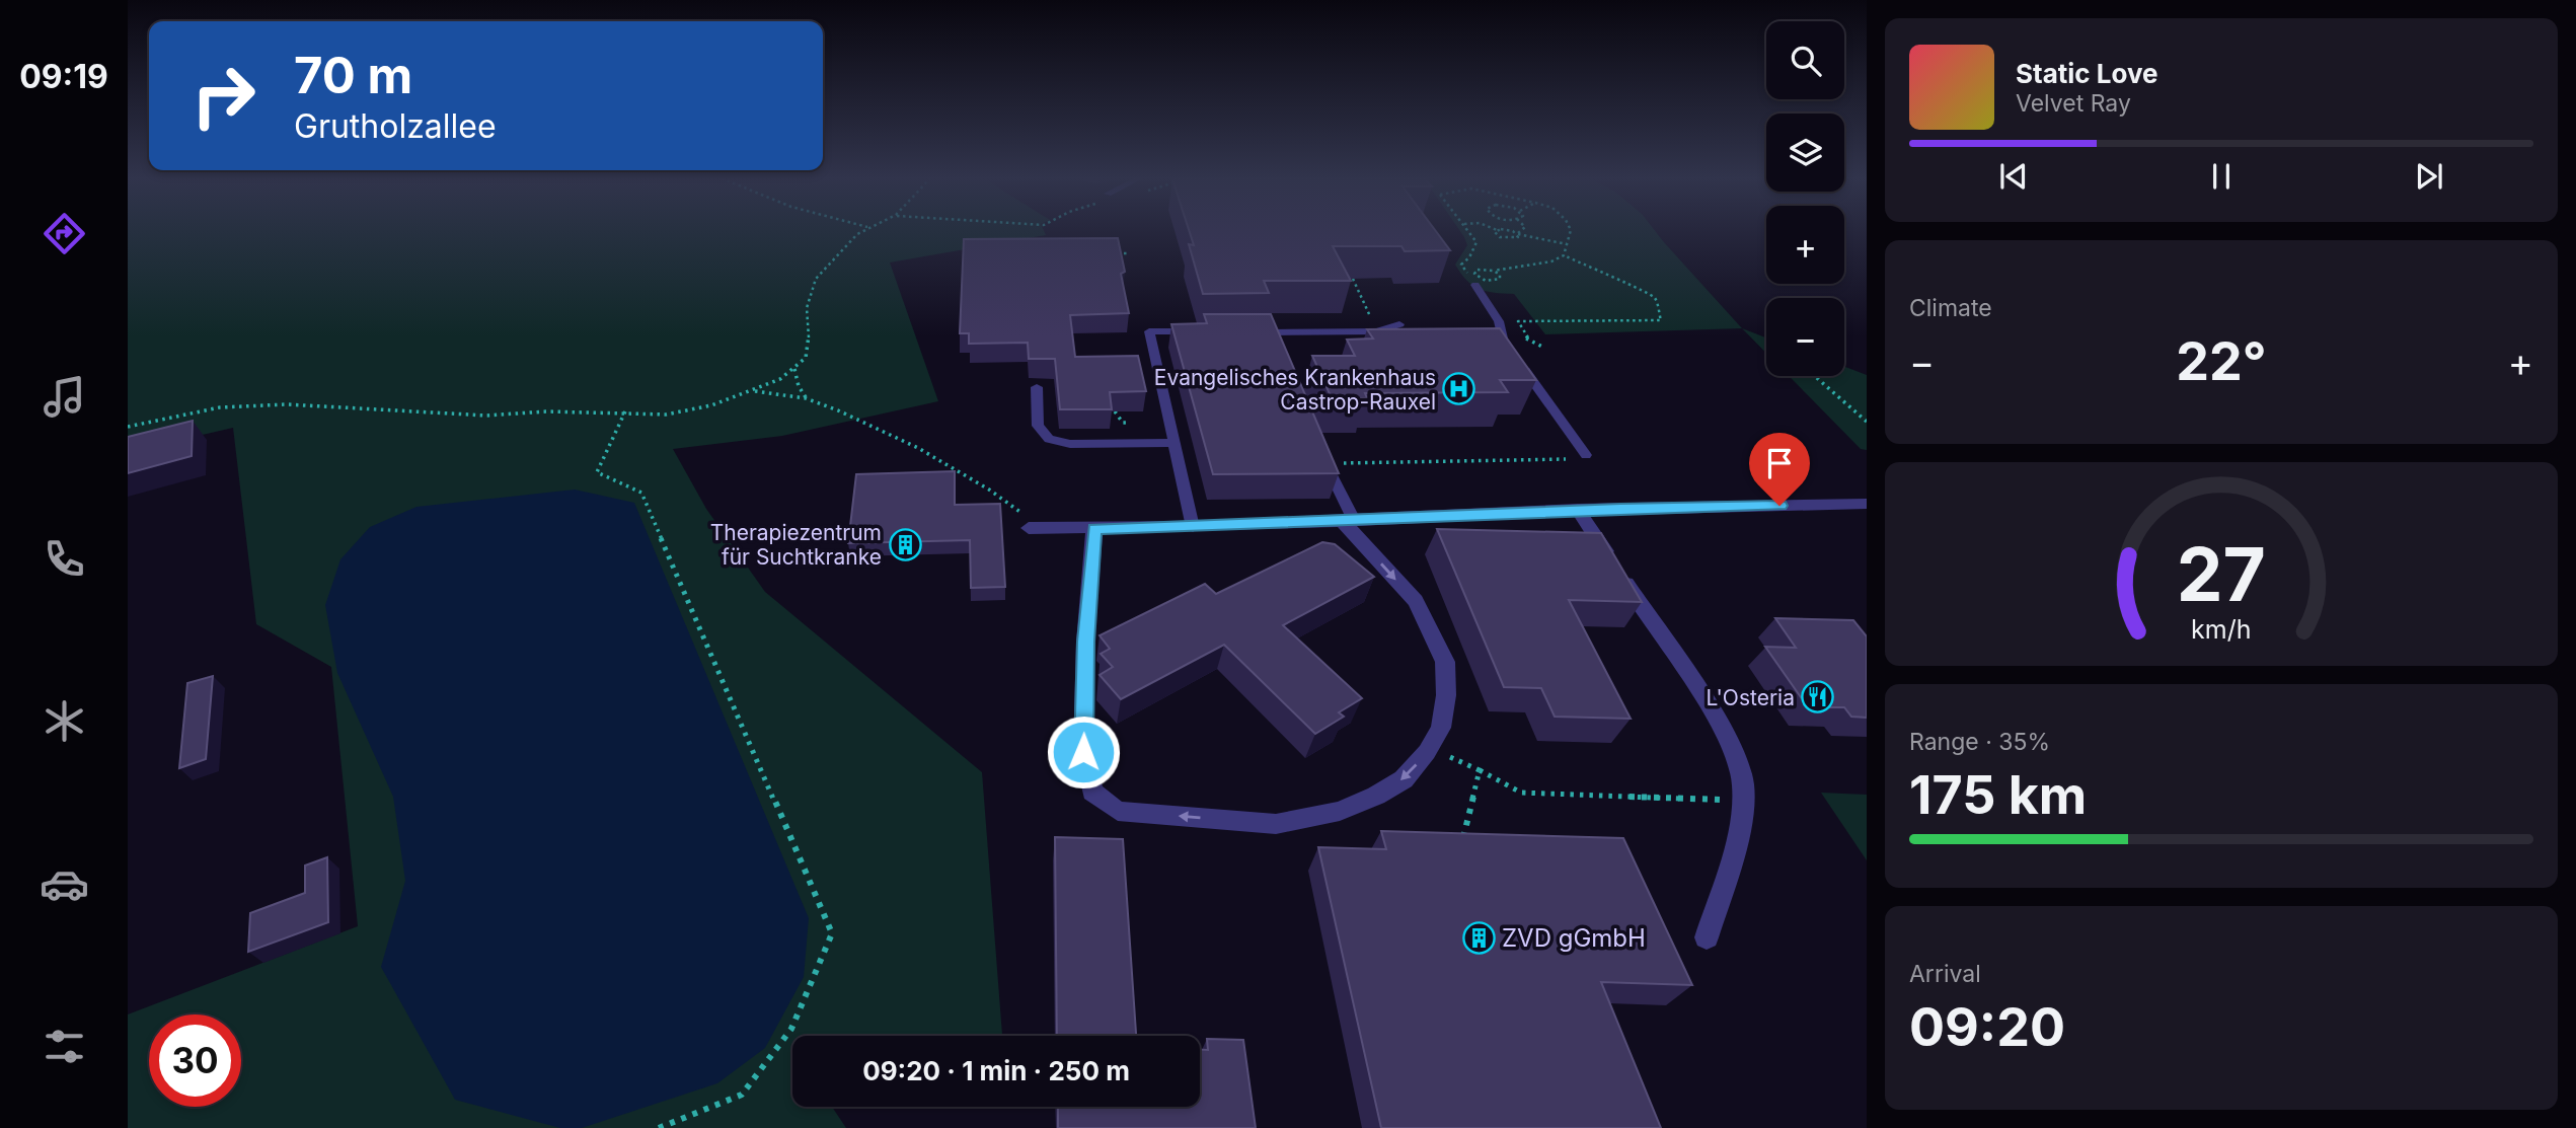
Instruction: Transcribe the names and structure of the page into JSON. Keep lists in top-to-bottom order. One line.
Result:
{"places":{"hospital":["Evangelisches Krankenhaus Castrop-Rauxel"],"building":["Therapiezentrum für Suchtkranke","ZVD gGmbH"],"restaurant":["L'Osteria"]},"page":{"tabs":"09:19","map_buttons":["+","−"],"turn":["70 m","Grutholzallee"],"song":["Static Love","Velvet Ray"],"tile":["Climate",["Range · 35%","175 km"],["Arrival","09:20"]],"heat":["−","22°","+"],"limit":"30","trip":"09:20 · 1 min · 250 m","gauge":["27","km/h"]}}
